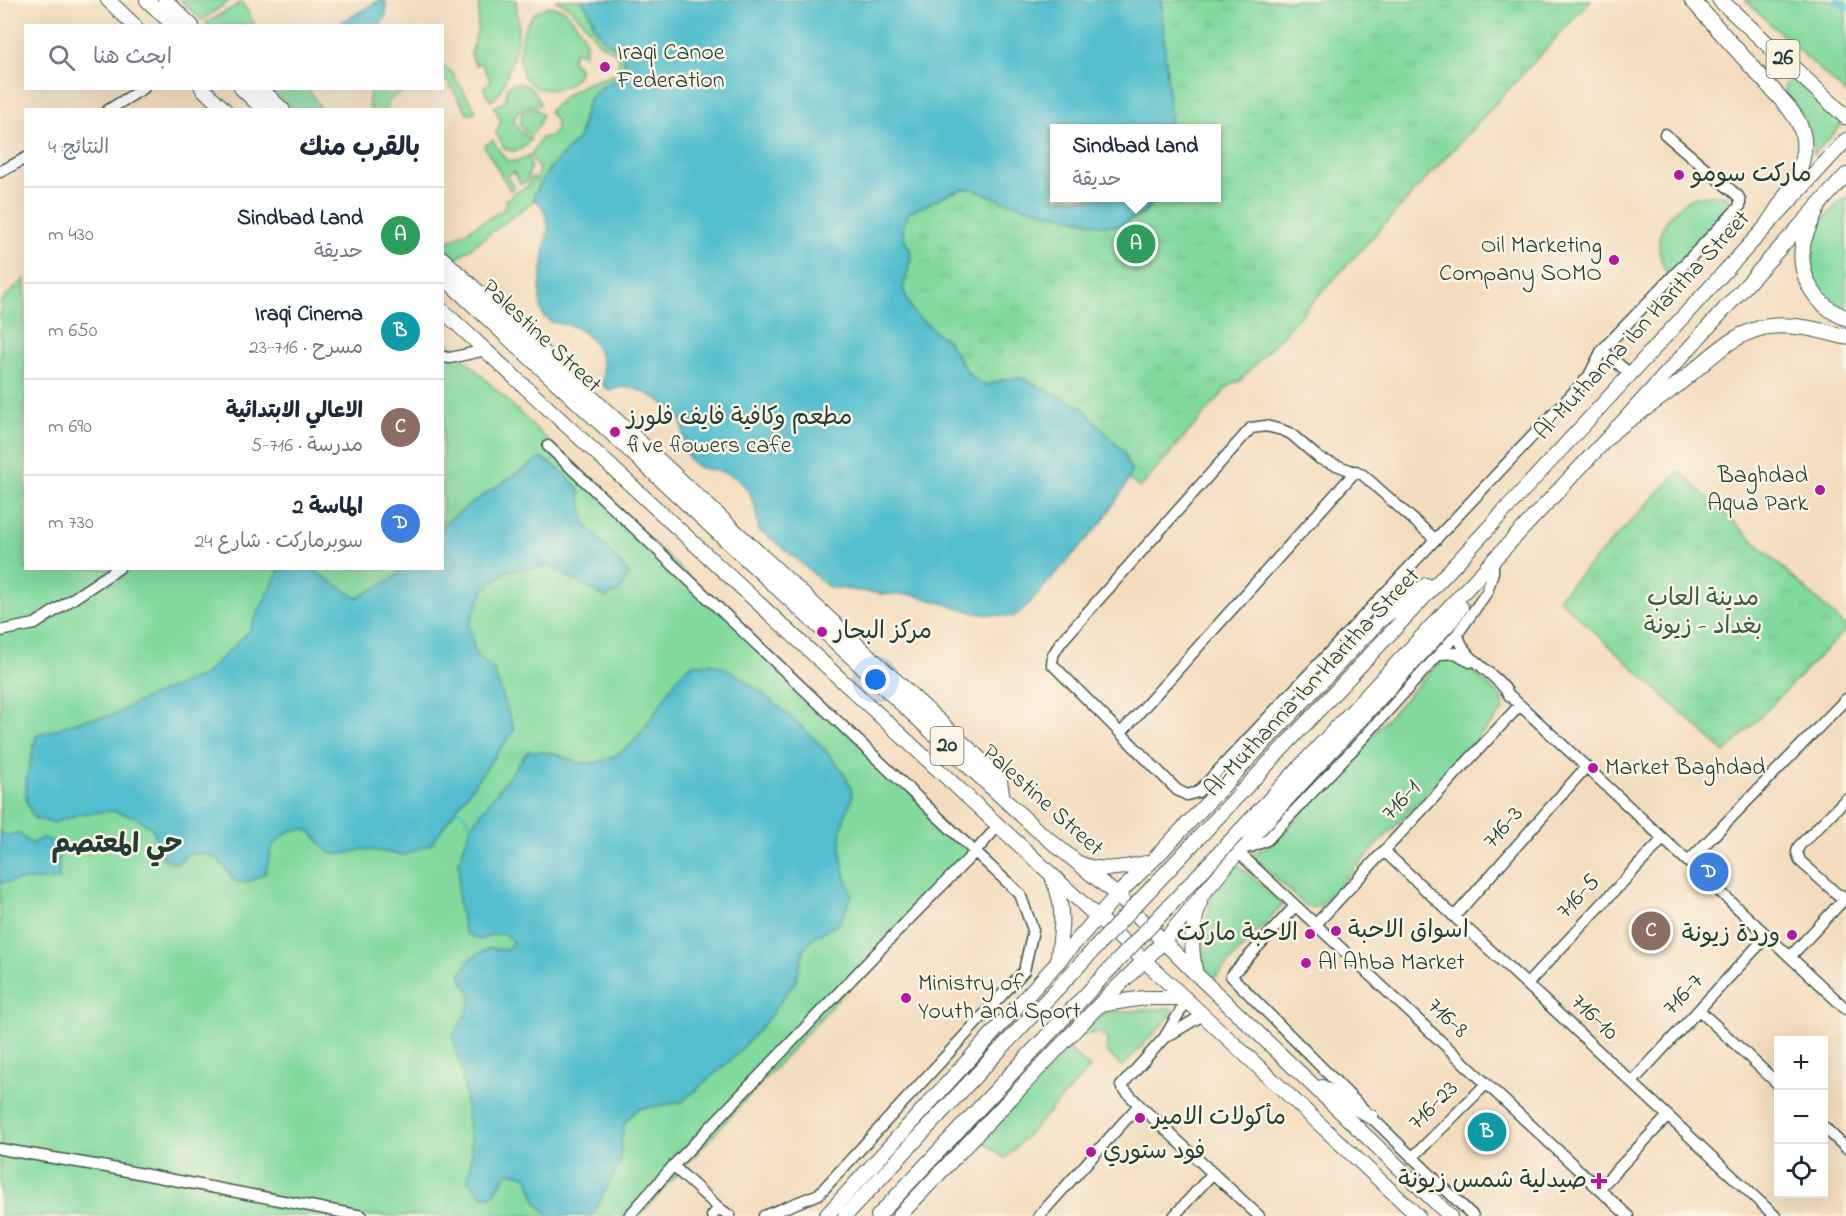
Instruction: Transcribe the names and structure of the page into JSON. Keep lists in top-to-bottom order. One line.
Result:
{"streets":{"highway":["26"],"main road":["Al-Muthanna ibn Haritha Street","Palestine Street","20"],"street":["716-1","716-3","716-5","716-7","716-10","716-8","716-23"]},"crossings":[["716-1","716-10"],["716-1","716-8"],["716-3","716-10"],["716-5","716-10"],["716-7","716-10"],["716-8","716-23"]],"districts":["حي المعتصم"],"parks":["مدينة العاب بغداد - زيونة"],"places":{"other":["Iraqi Canoe Federation","ماركت سومو","Oil Marketing Company SOMO","مطعم وكافية فايف فلورز five flowers cafe","Baghdad Aqua Park","مركز البحار","Market Baghdad","اسواق الاحبة","الاحبة ماركت","وردة زيونة","Al Ahba Market","Ministry of Youth and Sport","مأكولات الامير","فود ستوري"],"health":["صيدلية شمس زيونة"]},"page":{"search":"ابحث هنا","heading":["بالقرب منك","النتائج: 4"],"popup":["Sindbad Land","حديقة"],"list":[{"mark":"A","name":"Sindbad Land","note":"حديقة","value":"430 m"},{"mark":"B","name":"Iraqi Cinema","note":"مسرح · 716-23","value":"650 m"},{"mark":"C","name":"الاعالي الابتدائية","note":"مدرسة · 716-5","value":"690 m"},{"mark":"D","name":"الماسة 2","note":"سوبرماركت · شارع 24","value":"730 m"}],"pins":["A","D","C","B"],"map_buttons":["+","−"]}}
